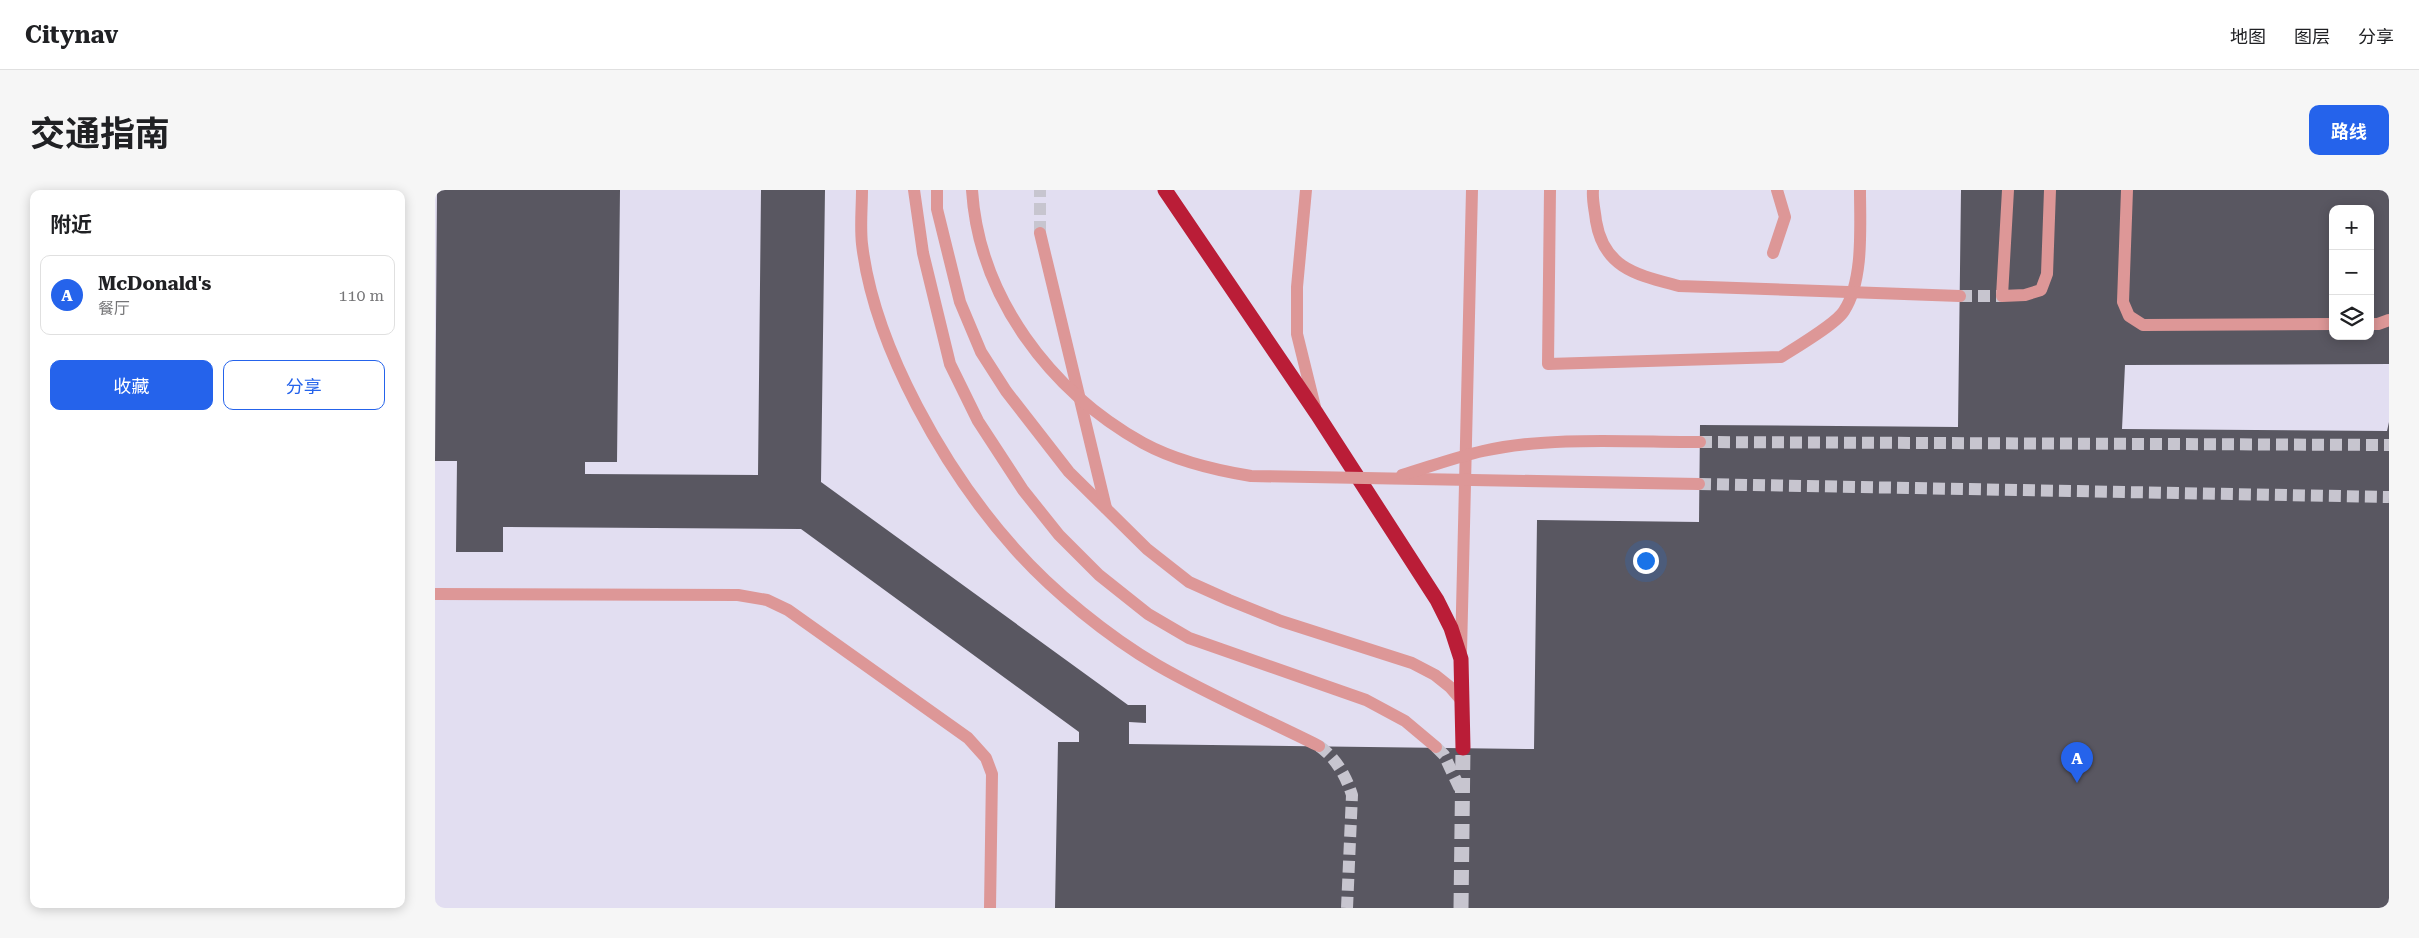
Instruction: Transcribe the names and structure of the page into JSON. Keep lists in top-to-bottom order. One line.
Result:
{"page":{"header":"Citynav","nav":["地图","图层","分享"],"title":"交通指南","buttons":["路线",["收藏","分享"]],"heading":"附近","map_buttons":["+","−"],"list":[{"mark":"A","name":"McDonald's","note":"餐厅","value":"110 m"}],"pins":"A"}}
